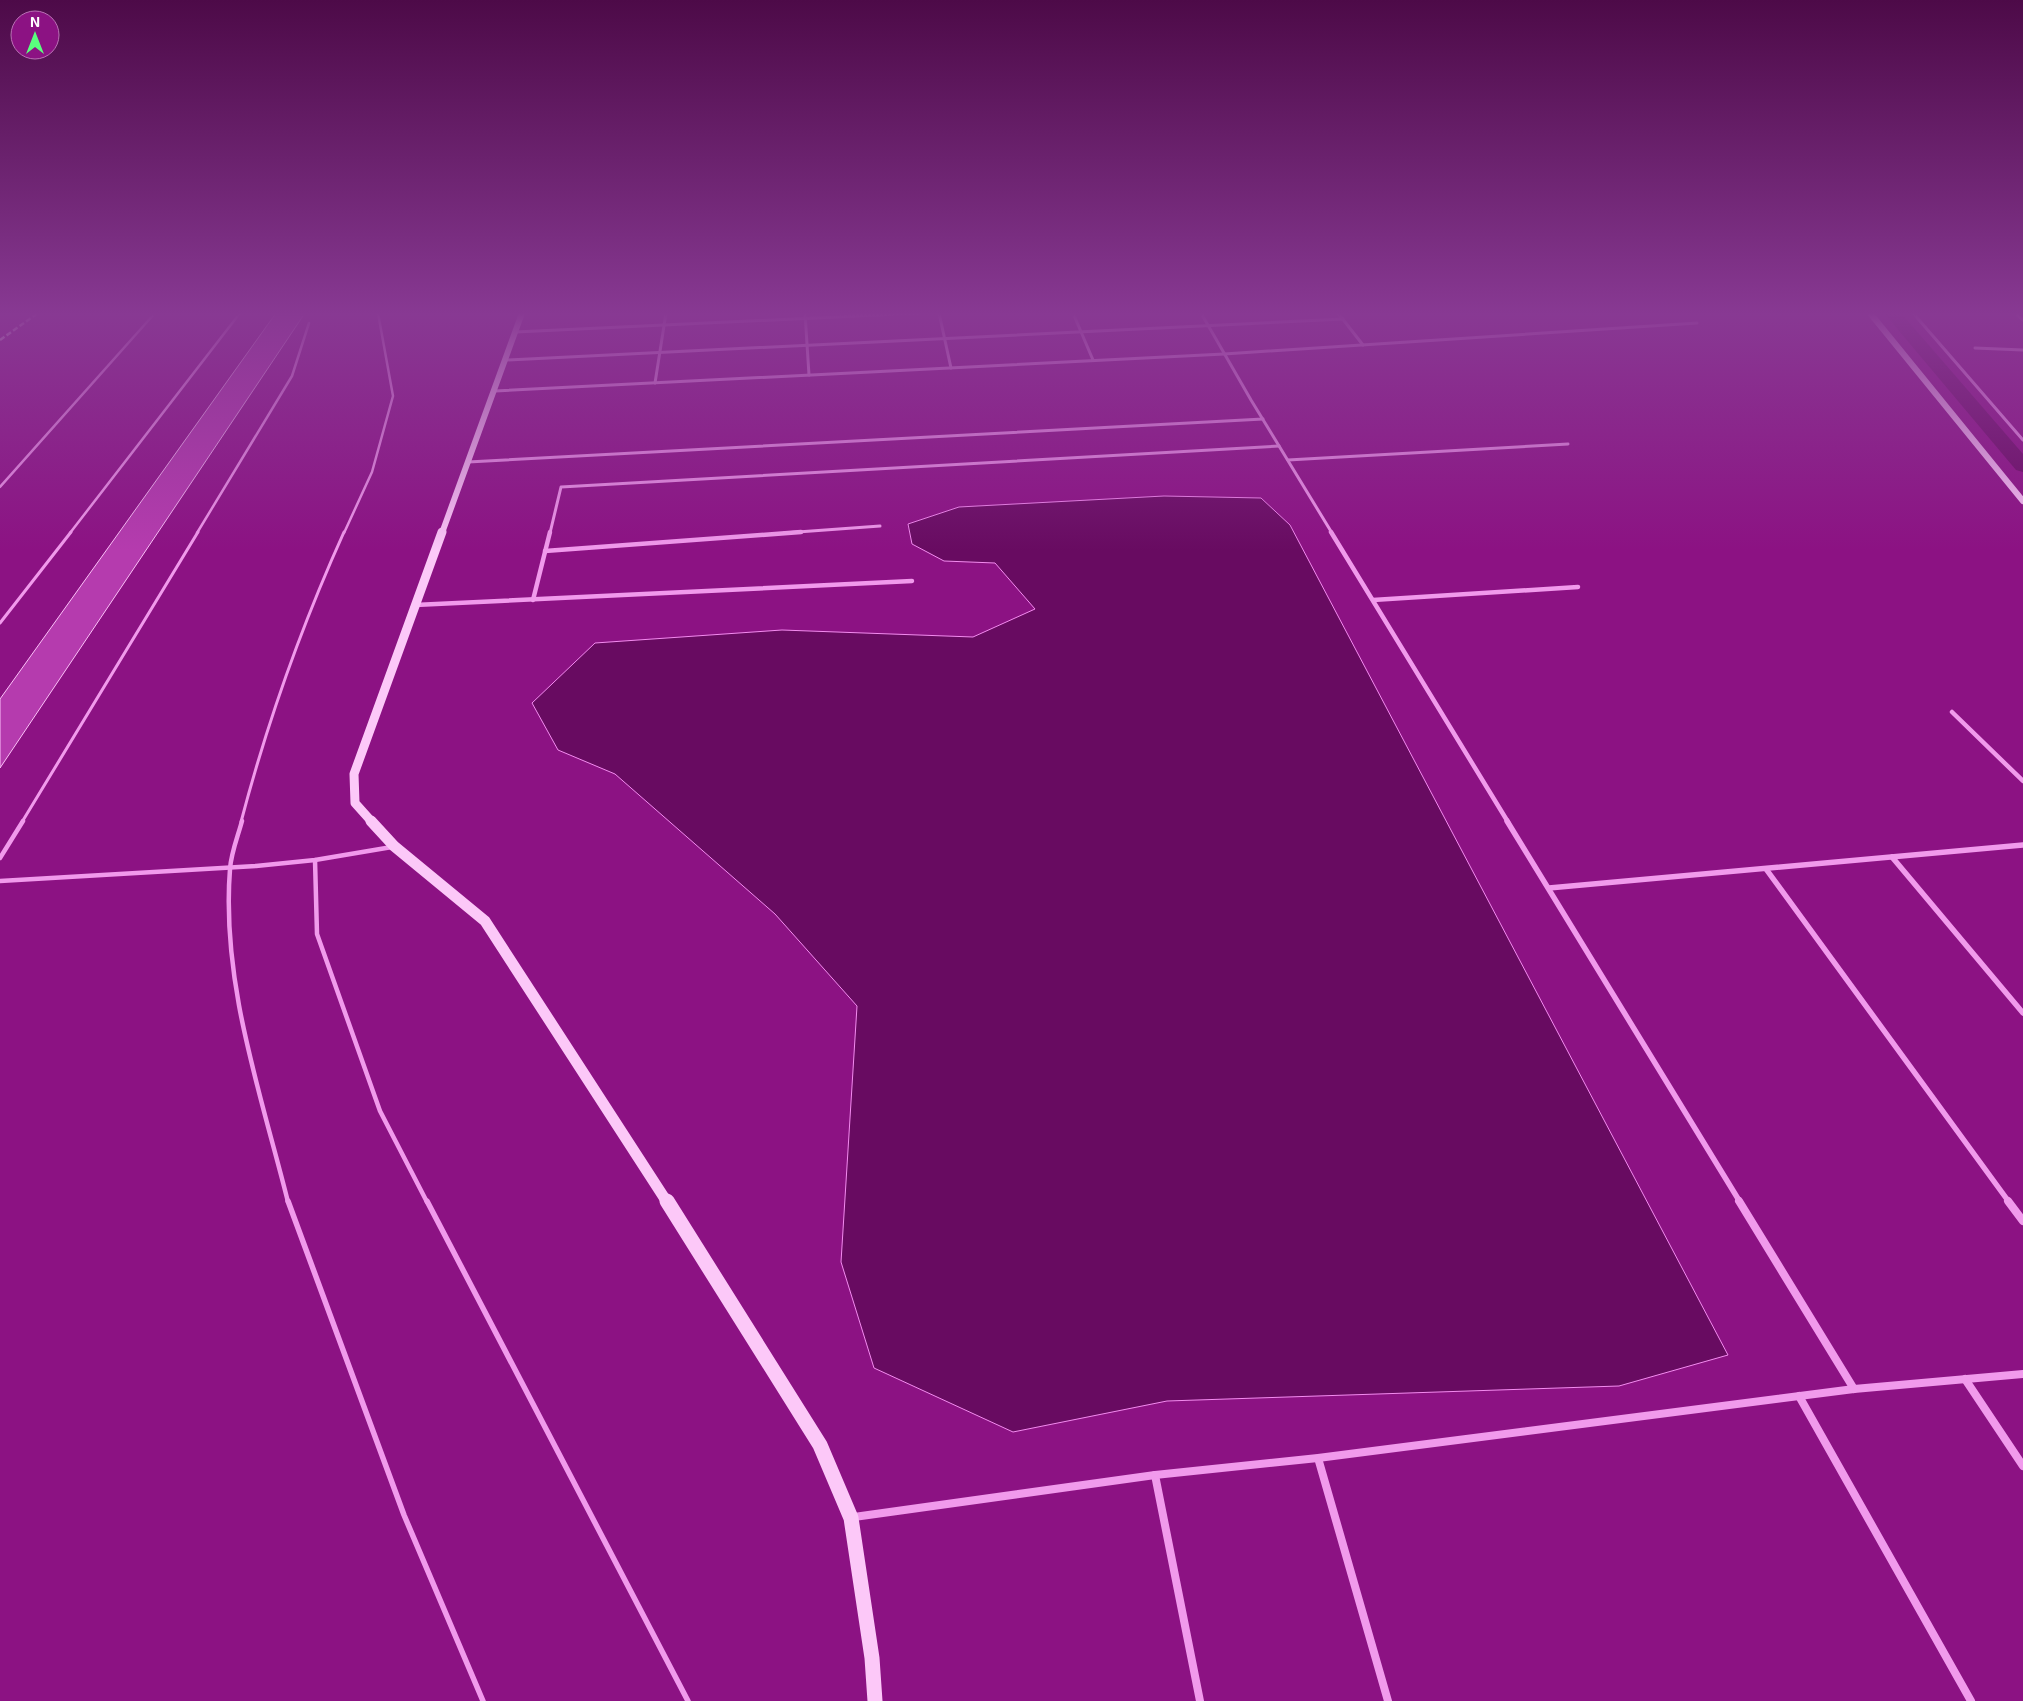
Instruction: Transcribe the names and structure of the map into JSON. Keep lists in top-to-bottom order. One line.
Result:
{"north":"top"}
